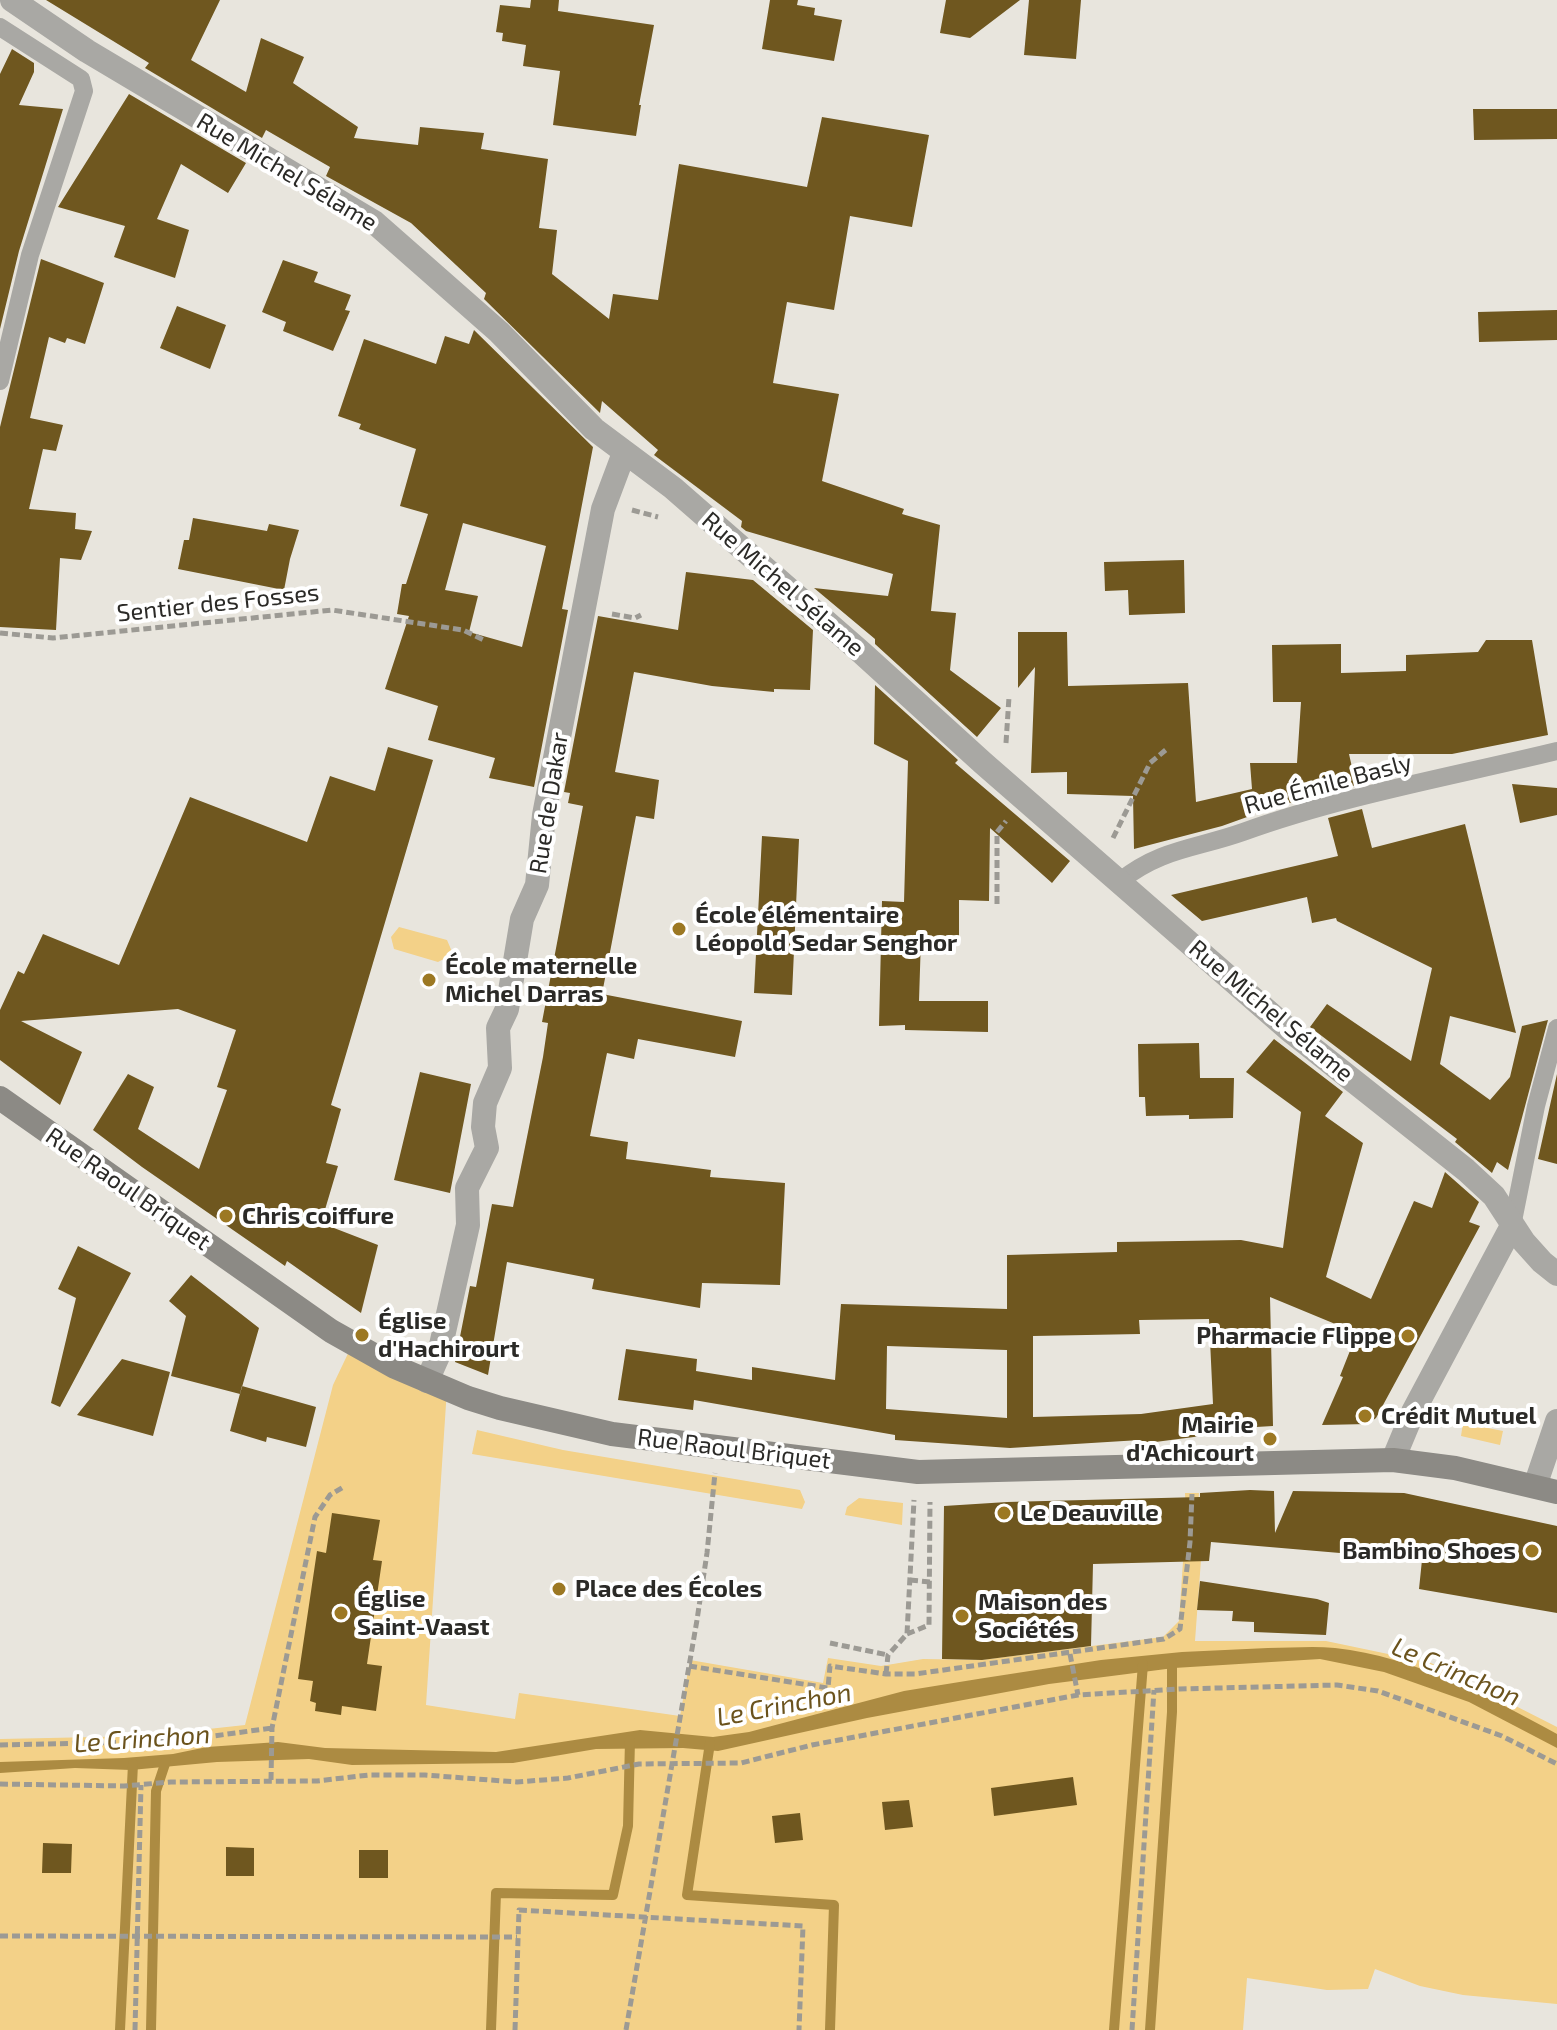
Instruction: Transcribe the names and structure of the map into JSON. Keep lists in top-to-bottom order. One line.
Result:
{"streets":{"street":["Rue Michel Sélame","Rue de Dakar","Rue Raoul Briquet"],"lane":["Rue Émile Basly"],"path":["Sentier des Fosses"]},"crossings":[["Rue Michel Sélame","Rue Émile Basly"],["Rue Michel Sélame","Rue de Dakar"],["Rue de Dakar","Rue Raoul Briquet"]],"water":["Le Crinchon"],"places":["École élémentaire Léopold Sedar Senghor","École maternelle Michel Darras","Chris coiffure","Église d'Hachirourt","Pharmacie Flippe","Crédit Mutuel","Mairie d'Achicourt","Le Deauville","Bambino Shoes","Place des Écoles","Église Saint-Vaast","Maison des Sociétés"]}
